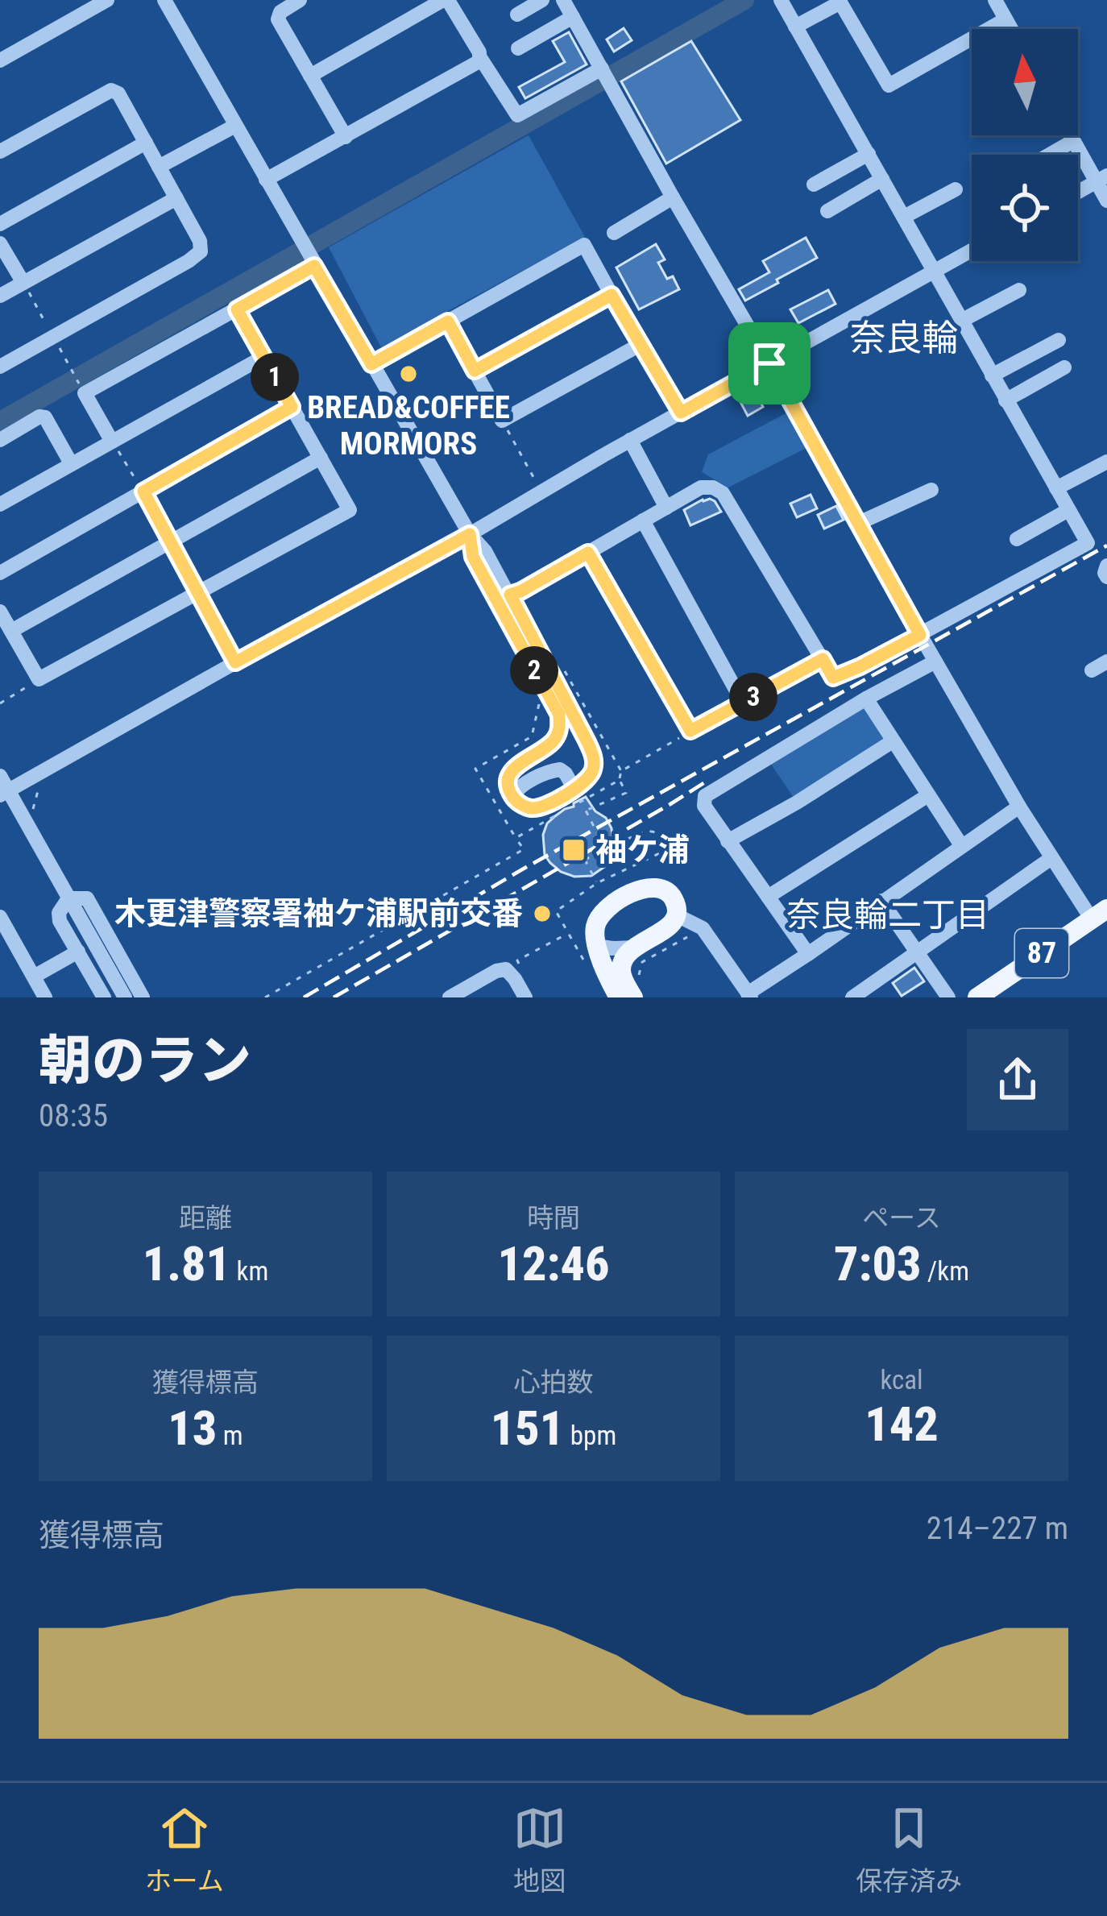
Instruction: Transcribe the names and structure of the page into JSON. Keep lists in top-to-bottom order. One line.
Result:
{"streets":{"main road":["87"]},"districts":["奈良輪","奈良輪二丁目"],"places":{"other":["BREAD&COFFEE MORMORS","木更津警察署袖ケ浦駅前交番"],"transit":["袖ケ浦"]},"north":"top","page":{"pins":["1","2","3"],"heading":["朝のラン","08:35"],"stats":[["距離","1.81 km"],["時間","12:46"],["ペース","7:03 /km"],["獲得標高","13 m"],["心拍数","151 bpm"],["kcal","142"]],"chart":["獲得標高","214–227 m"],"tabs":["ホーム","地図","保存済み"]}}
